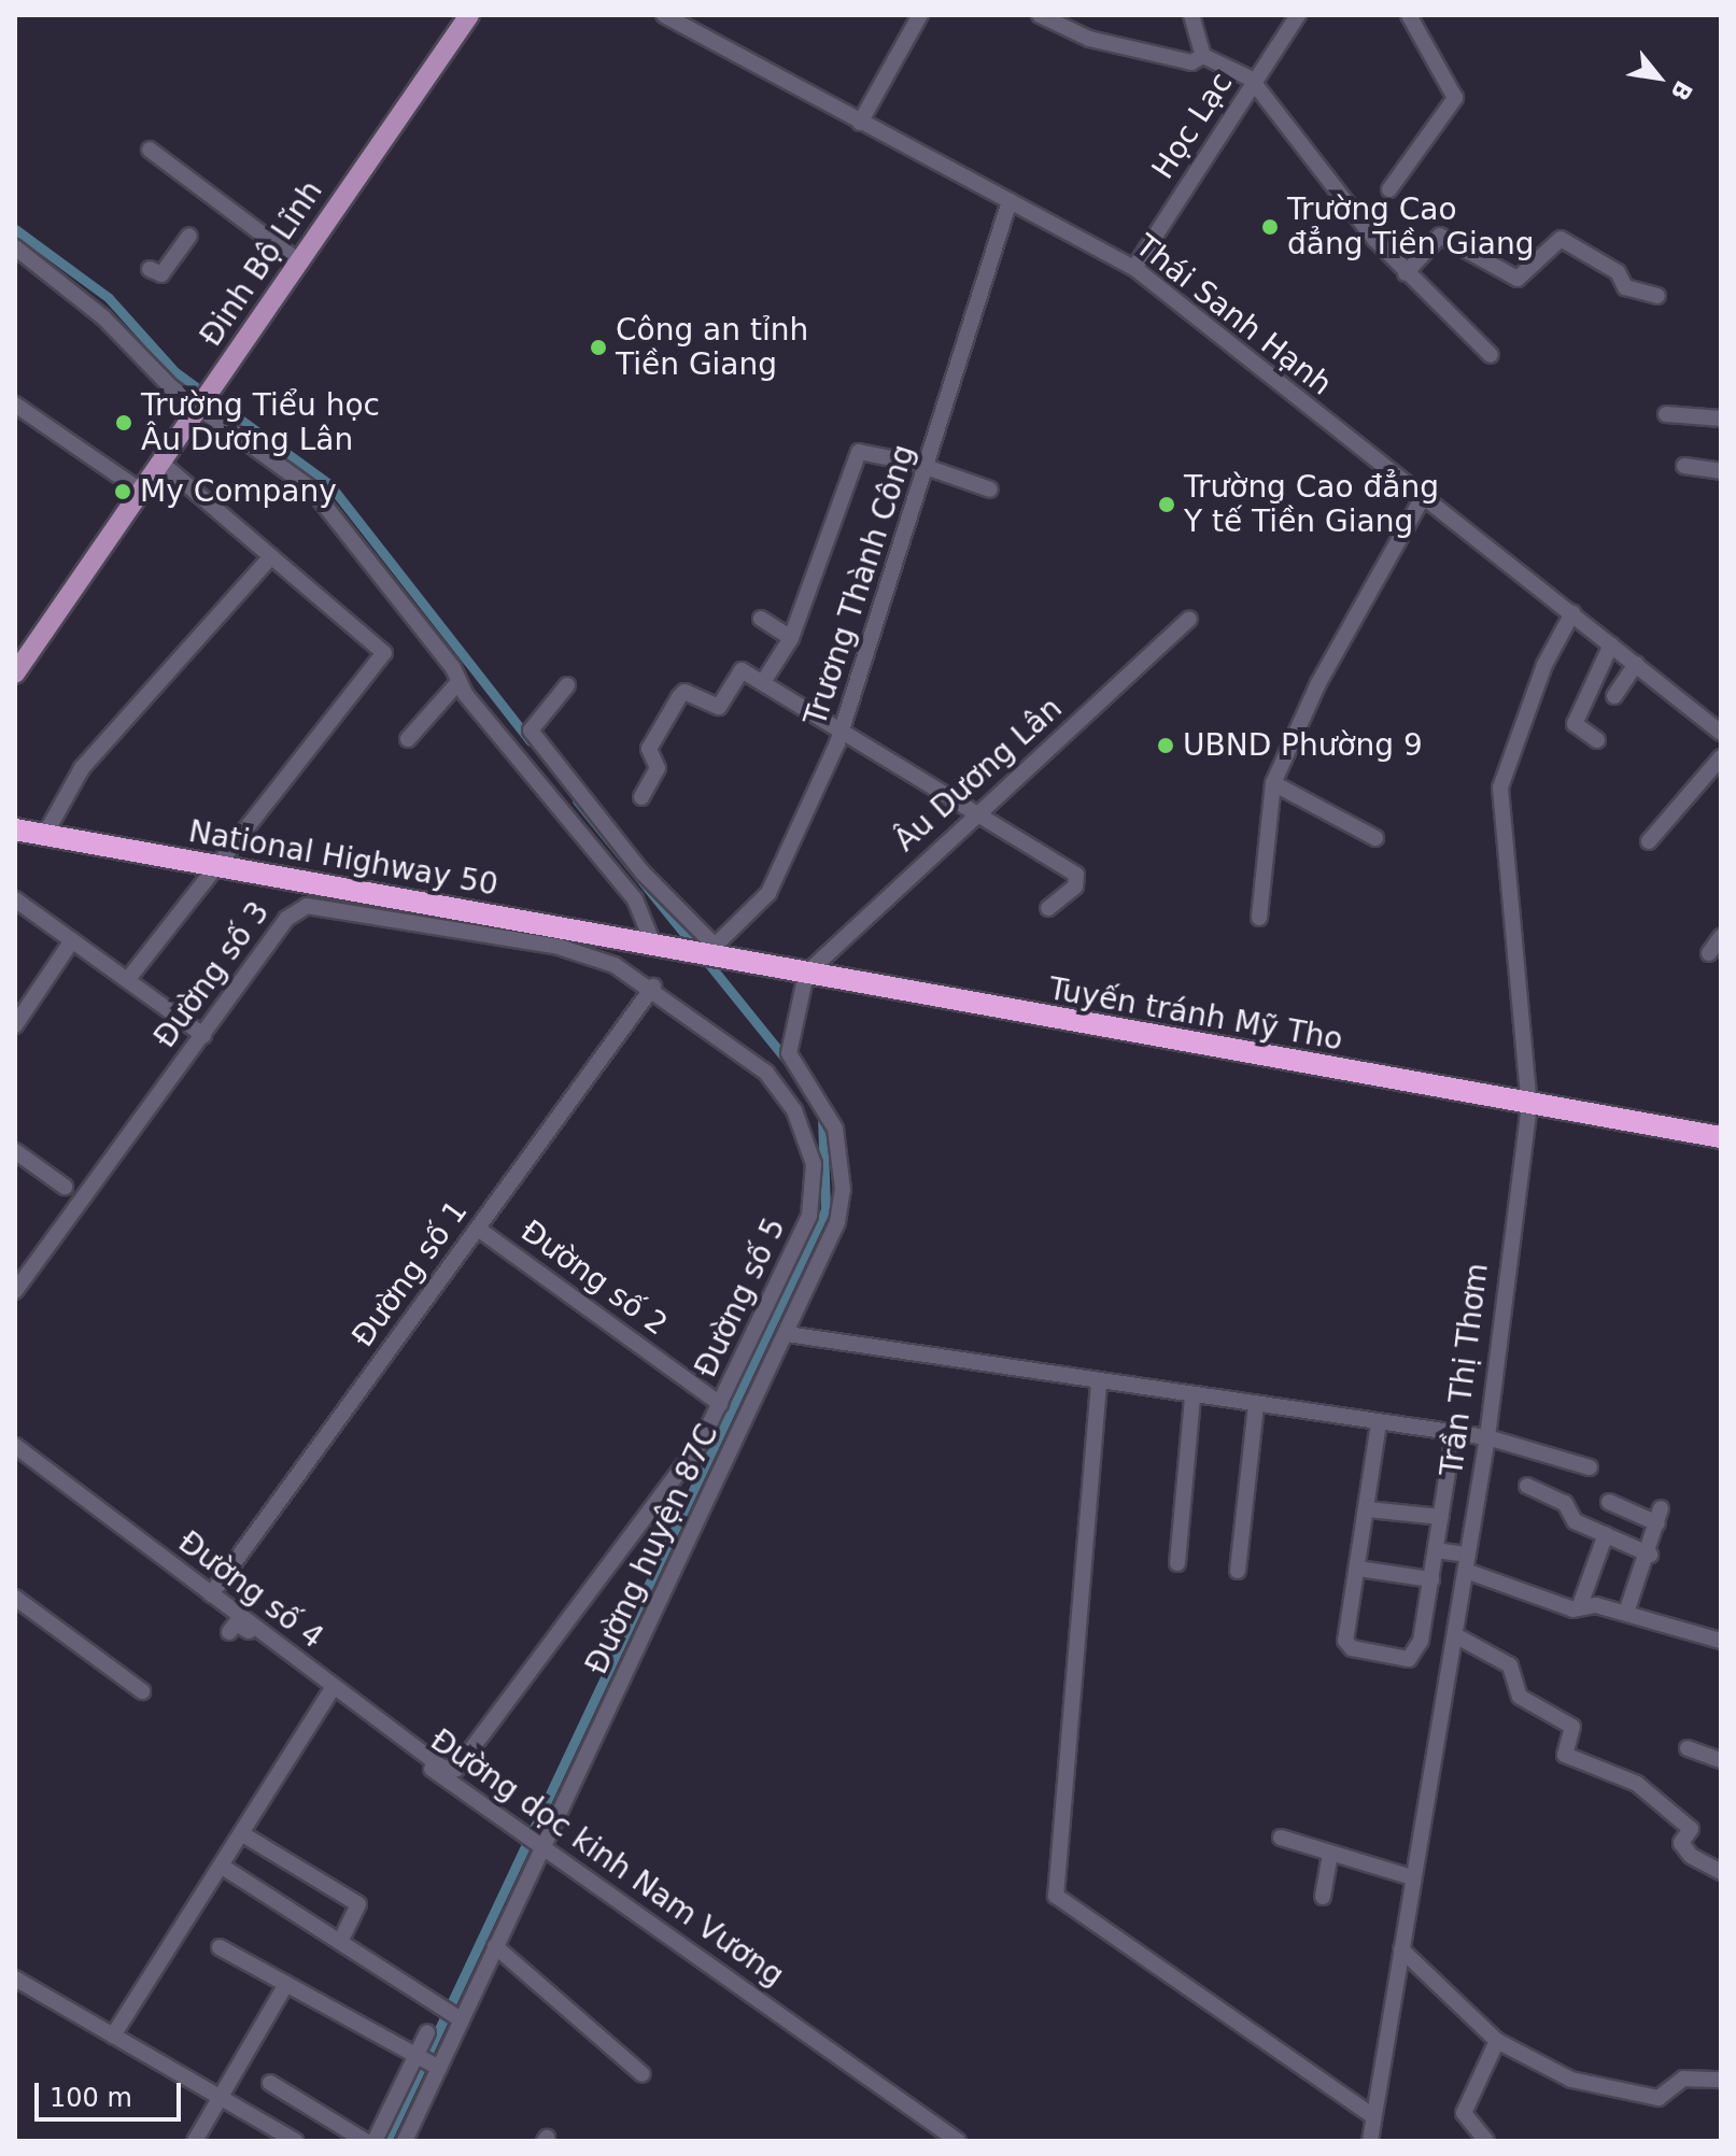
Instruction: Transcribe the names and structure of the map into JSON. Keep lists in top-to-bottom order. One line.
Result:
{"streets":{"highway":["National Highway 50","Tuyến tránh Mỹ Tho"],"main road":["Đinh Bộ Lĩnh"],"street":["Học Lạc","Thái Sanh Hạnh","Trương Thành Công","Âu Dương Lân","Đường số 3","Đường số 1","Đường số 2","Đường số 5","Trần Thị Thơm","Đường huyện 87C","Đường số 4","Đường dọc kinh Nam Vương"]},"crossings":[["Học Lạc","Thái Sanh Hạnh"],["Thái Sanh Hạnh","Trương Thành Công"],["Thái Sanh Hạnh","Trần Thị Thơm"],["Trương Thành Công","Tuyến tránh Mỹ Tho"],["Âu Dương Lân","Tuyến tránh Mỹ Tho"],["Âu Dương Lân","Đường huyện 87C"],["National Highway 50","Đường số 3"],["National Highway 50","Tuyến tránh Mỹ Tho"],["Tuyến tránh Mỹ Tho","Trần Thị Thơm"],["Tuyến tránh Mỹ Tho","Đường huyện 87C"],["Đường số 1","Đường số 2"],["Đường số 1","Đường số 5"],["Đường số 1","Đường số 4"],["Đường số 2","Đường số 5"],["Đường số 5","Đường số 4"],["Đường huyện 87C","Đường dọc kinh Nam Vương"]],"places":["Trường Cao đẳng Tiền Giang","Công an tỉnh Tiền Giang","Trường Tiểu học Âu Dương Lân","My Company","Trường Cao đẳng Y tế Tiền Giang","UBND Phường 9"],"scale_bar":"100 m","north":"bottom right"}
